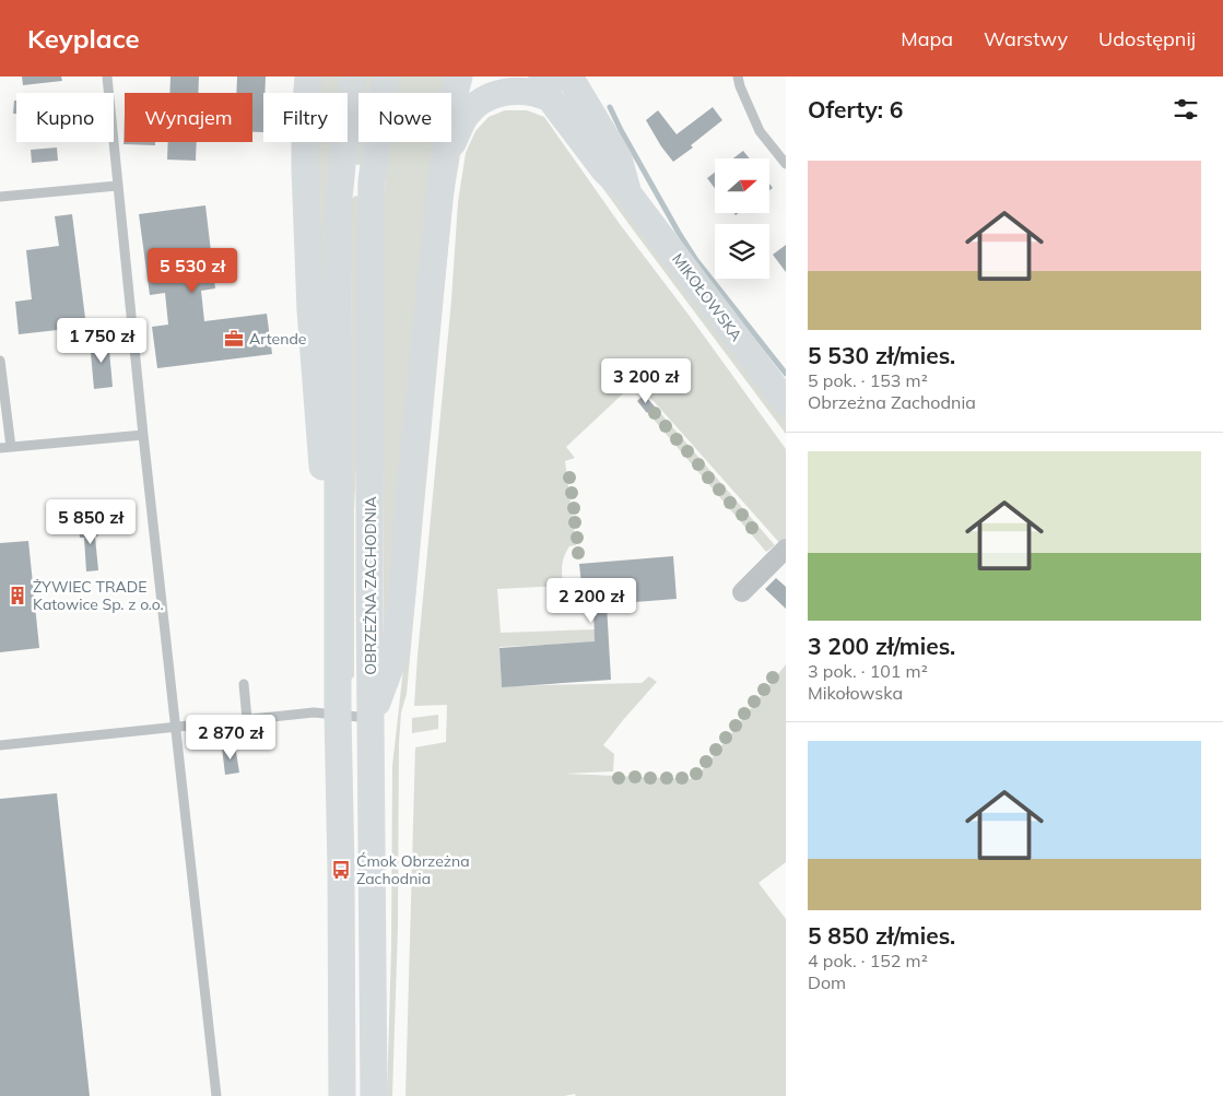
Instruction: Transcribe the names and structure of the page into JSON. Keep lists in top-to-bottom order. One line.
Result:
{"streets":{"street":["MIKOŁOWSKA","OBRZEŻNA ZACHODNIA"]},"places":{"office":["Artende"],"building":["ŻYWIEC TRADE Katowice Sp. z o.o."],"bus stop":["Ćmok Obrzeżna Zachodnia"]},"north":"right","page":{"header":"Keyplace","nav":["Mapa","Warstwy","Udostępnij"],"heading":"Oferty: 6","chip":["Kupno","Wynajem","Filtry","Nowe"],"list":[{"name":"5 530 zł/mies.","note":"5 pok. · 153 m² · Obrzeżna Zachodnia"},{"name":"3 200 zł/mies.","note":"3 pok. · 101 m² · Mikołowska"},{"name":"5 850 zł/mies.","note":"4 pok. · 152 m² · Dom"}],"price":["5 530 zł","1 750 zł","3 200 zł","5 850 zł","2 200 zł","2 870 zł"]}}
